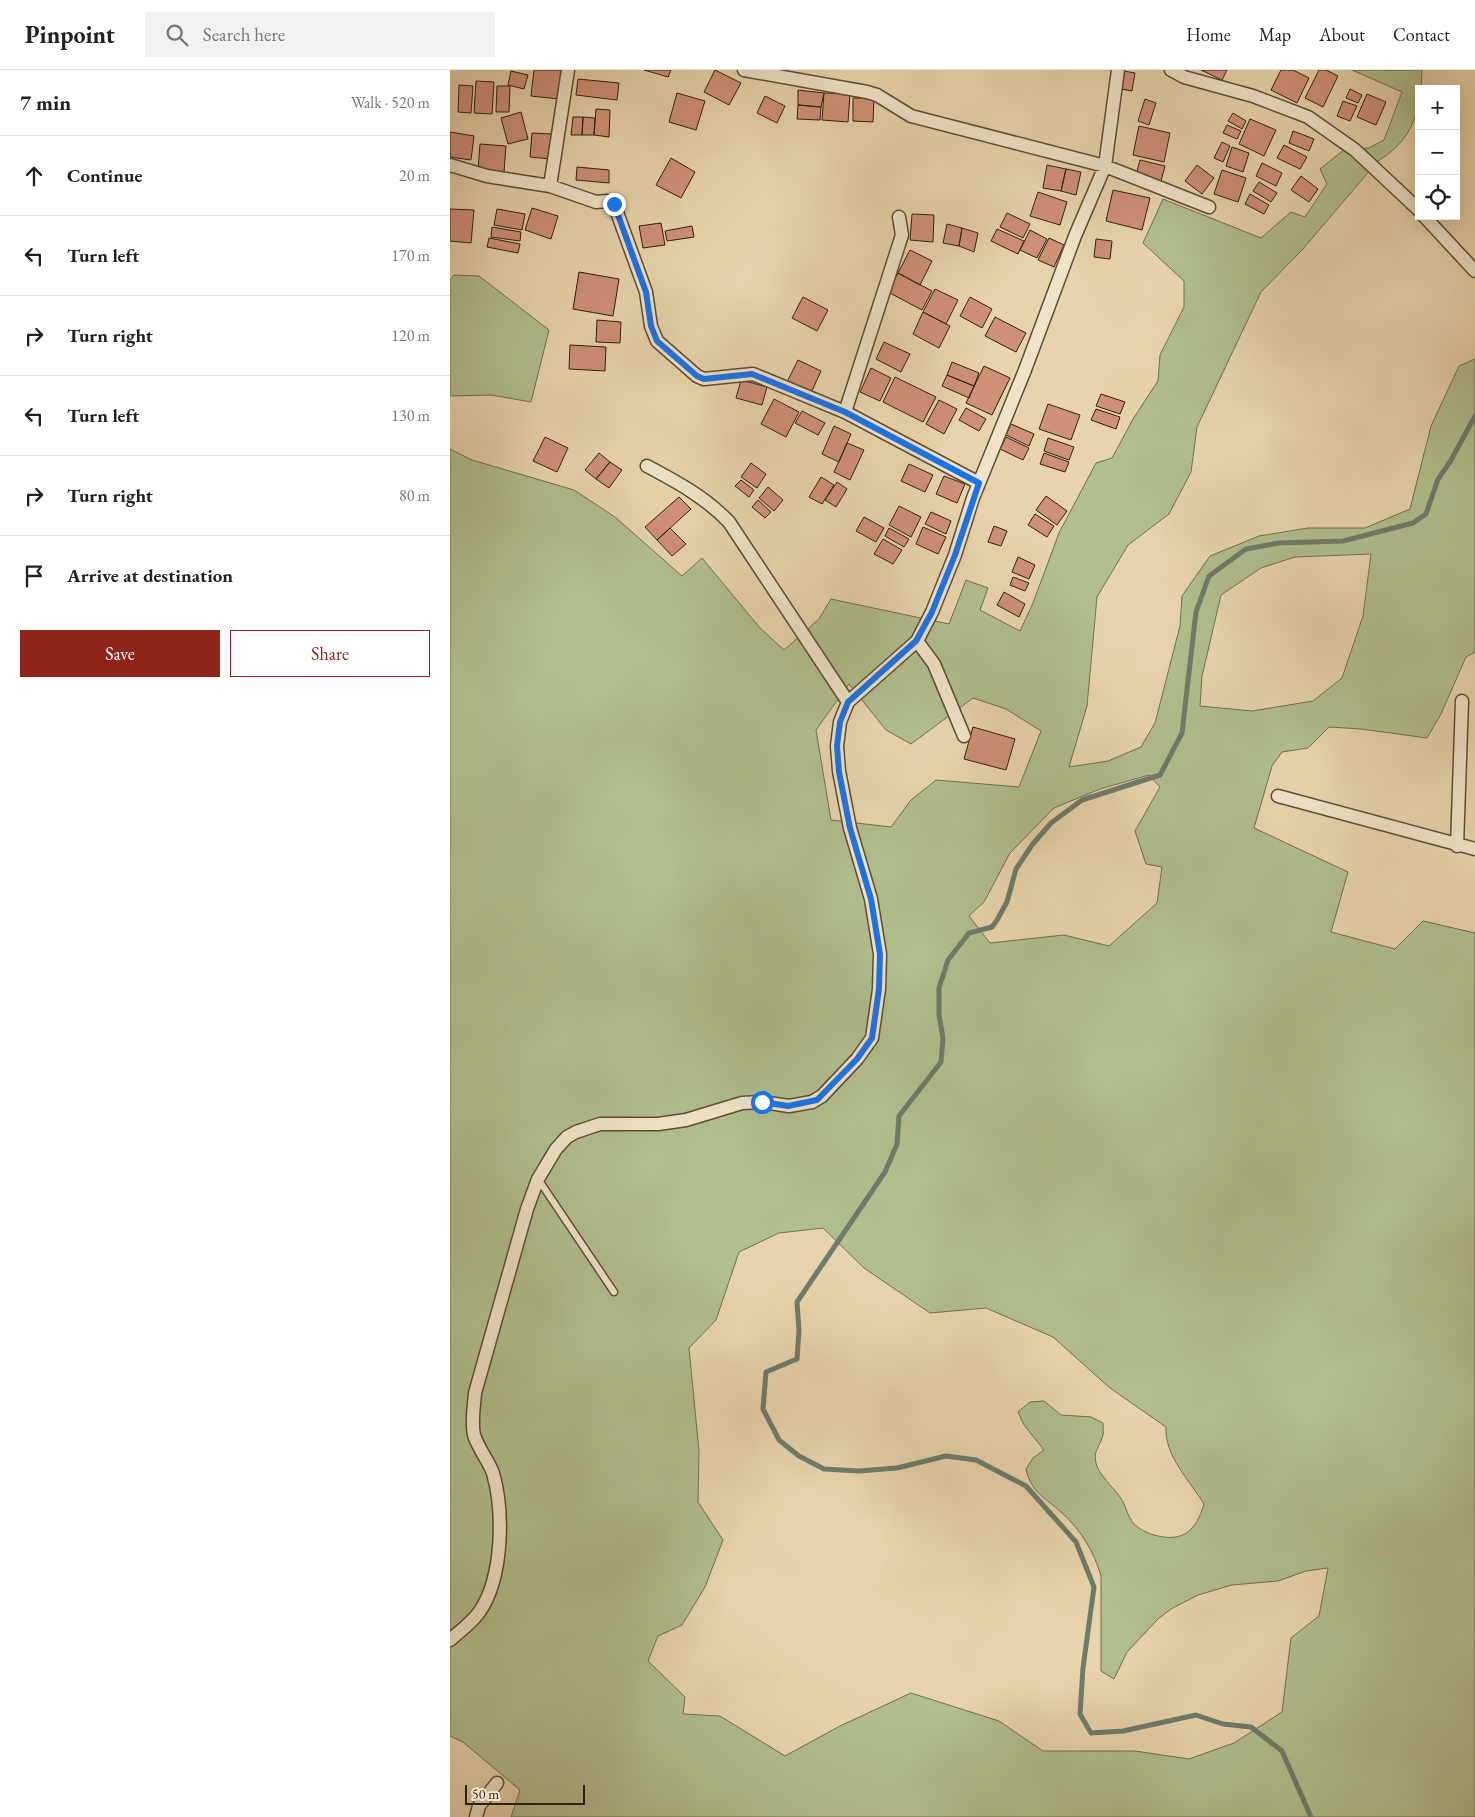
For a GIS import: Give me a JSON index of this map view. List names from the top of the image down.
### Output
{
  "scale_bar": "50 m",
  "page": {
    "header": "Pinpoint",
    "search": "Search here",
    "nav": [
      "Home",
      "Map",
      "About",
      "Contact"
    ],
    "heading": ["7 min", "Walk · 520 m"],
    "map_buttons": ["+", "−"],
    "list": [
      ["Continue", "20 m"],
      ["Turn left", "170 m"],
      ["Turn right", "120 m"],
      ["Turn left", "130 m"],
      ["Turn right", "80 m"],
      "Arrive at destination"
    ],
    "buttons": ["Save", "Share"],
    "scale": "50 m"
  }
}
